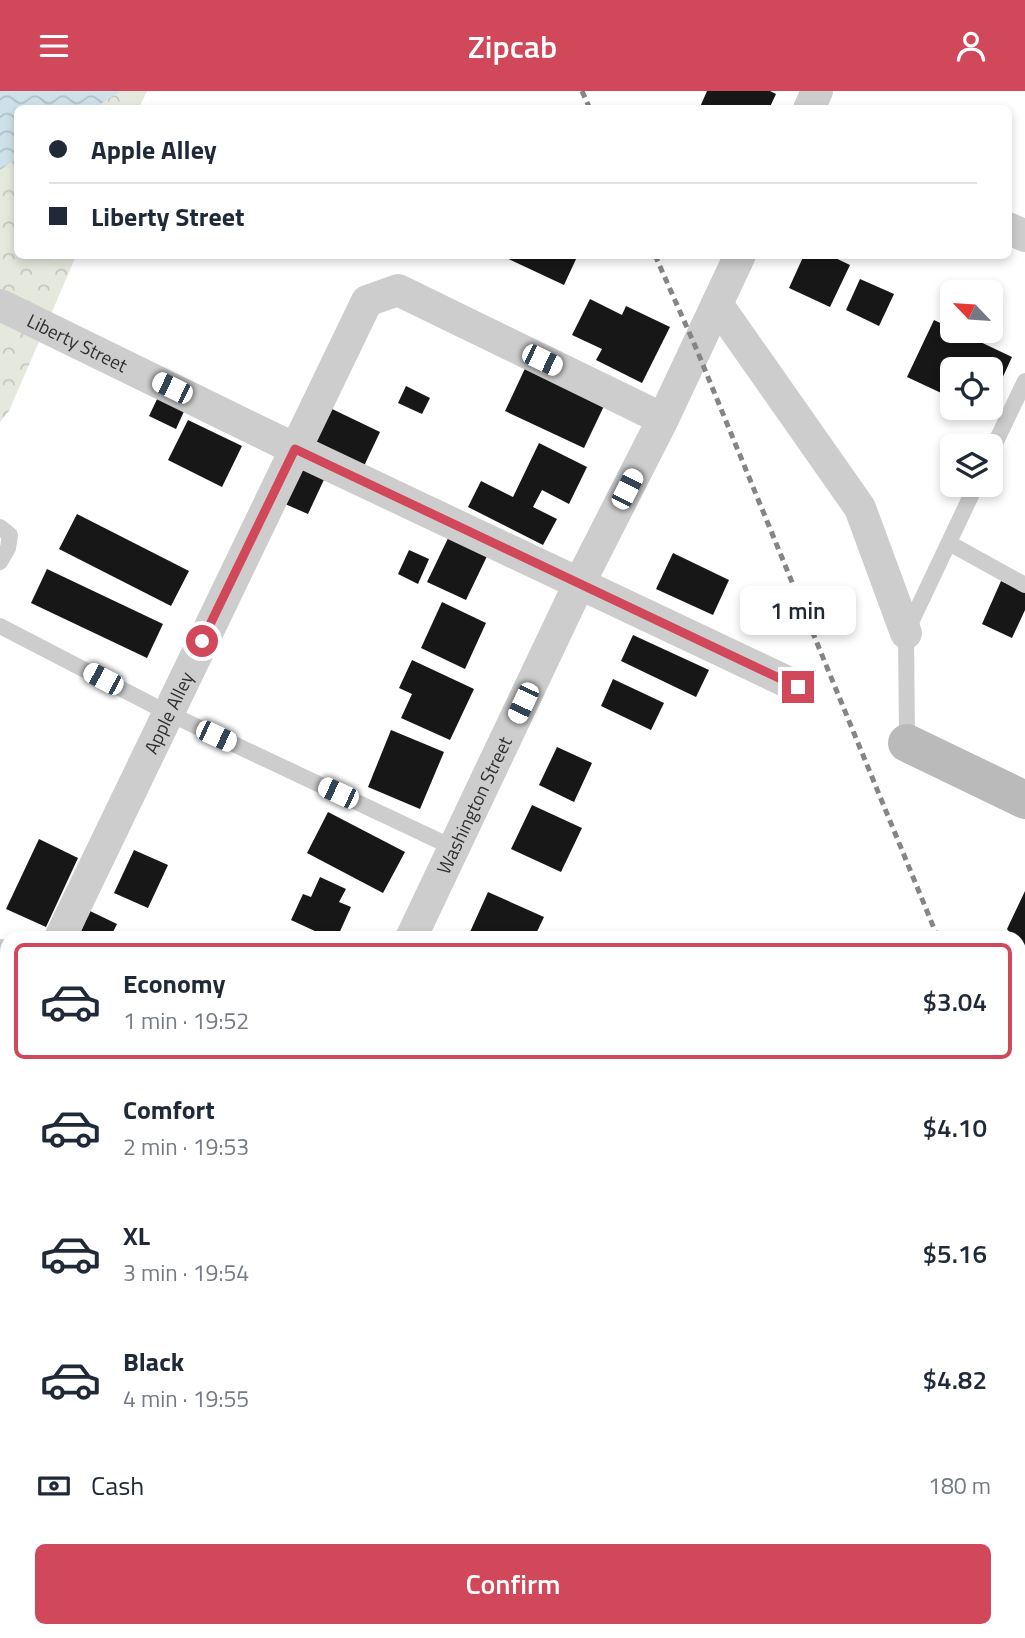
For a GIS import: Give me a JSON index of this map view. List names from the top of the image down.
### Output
{
  "streets": {
    "street": ["Liberty Street", "Apple Alley", "Washington Street"]
  },
  "crossings": [
    ["Liberty Street", "Apple Alley"],
    ["Liberty Street", "Washington Street"],
    ["Apple Alley", "Washington Street"]
  ],
  "north": "top left",
  "page": {
    "header": "Zipcab",
    "banner": ["Apple Alley", "Liberty Street"],
    "bubble": "1 min",
    "list": [
      {
        "name": "Economy",
        "note": "1 min · 19:52",
        "value": "$3.04"
      },
      {
        "name": "Comfort",
        "note": "2 min · 19:53",
        "value": "$4.10"
      },
      {
        "name": "XL",
        "note": "3 min · 19:54",
        "value": "$5.16"
      },
      {
        "name": "Black",
        "note": "4 min · 19:55",
        "value": "$4.82"
      }
    ],
    "pay": ["Cash", "180 m"],
    "buttons": "Confirm"
  }
}
